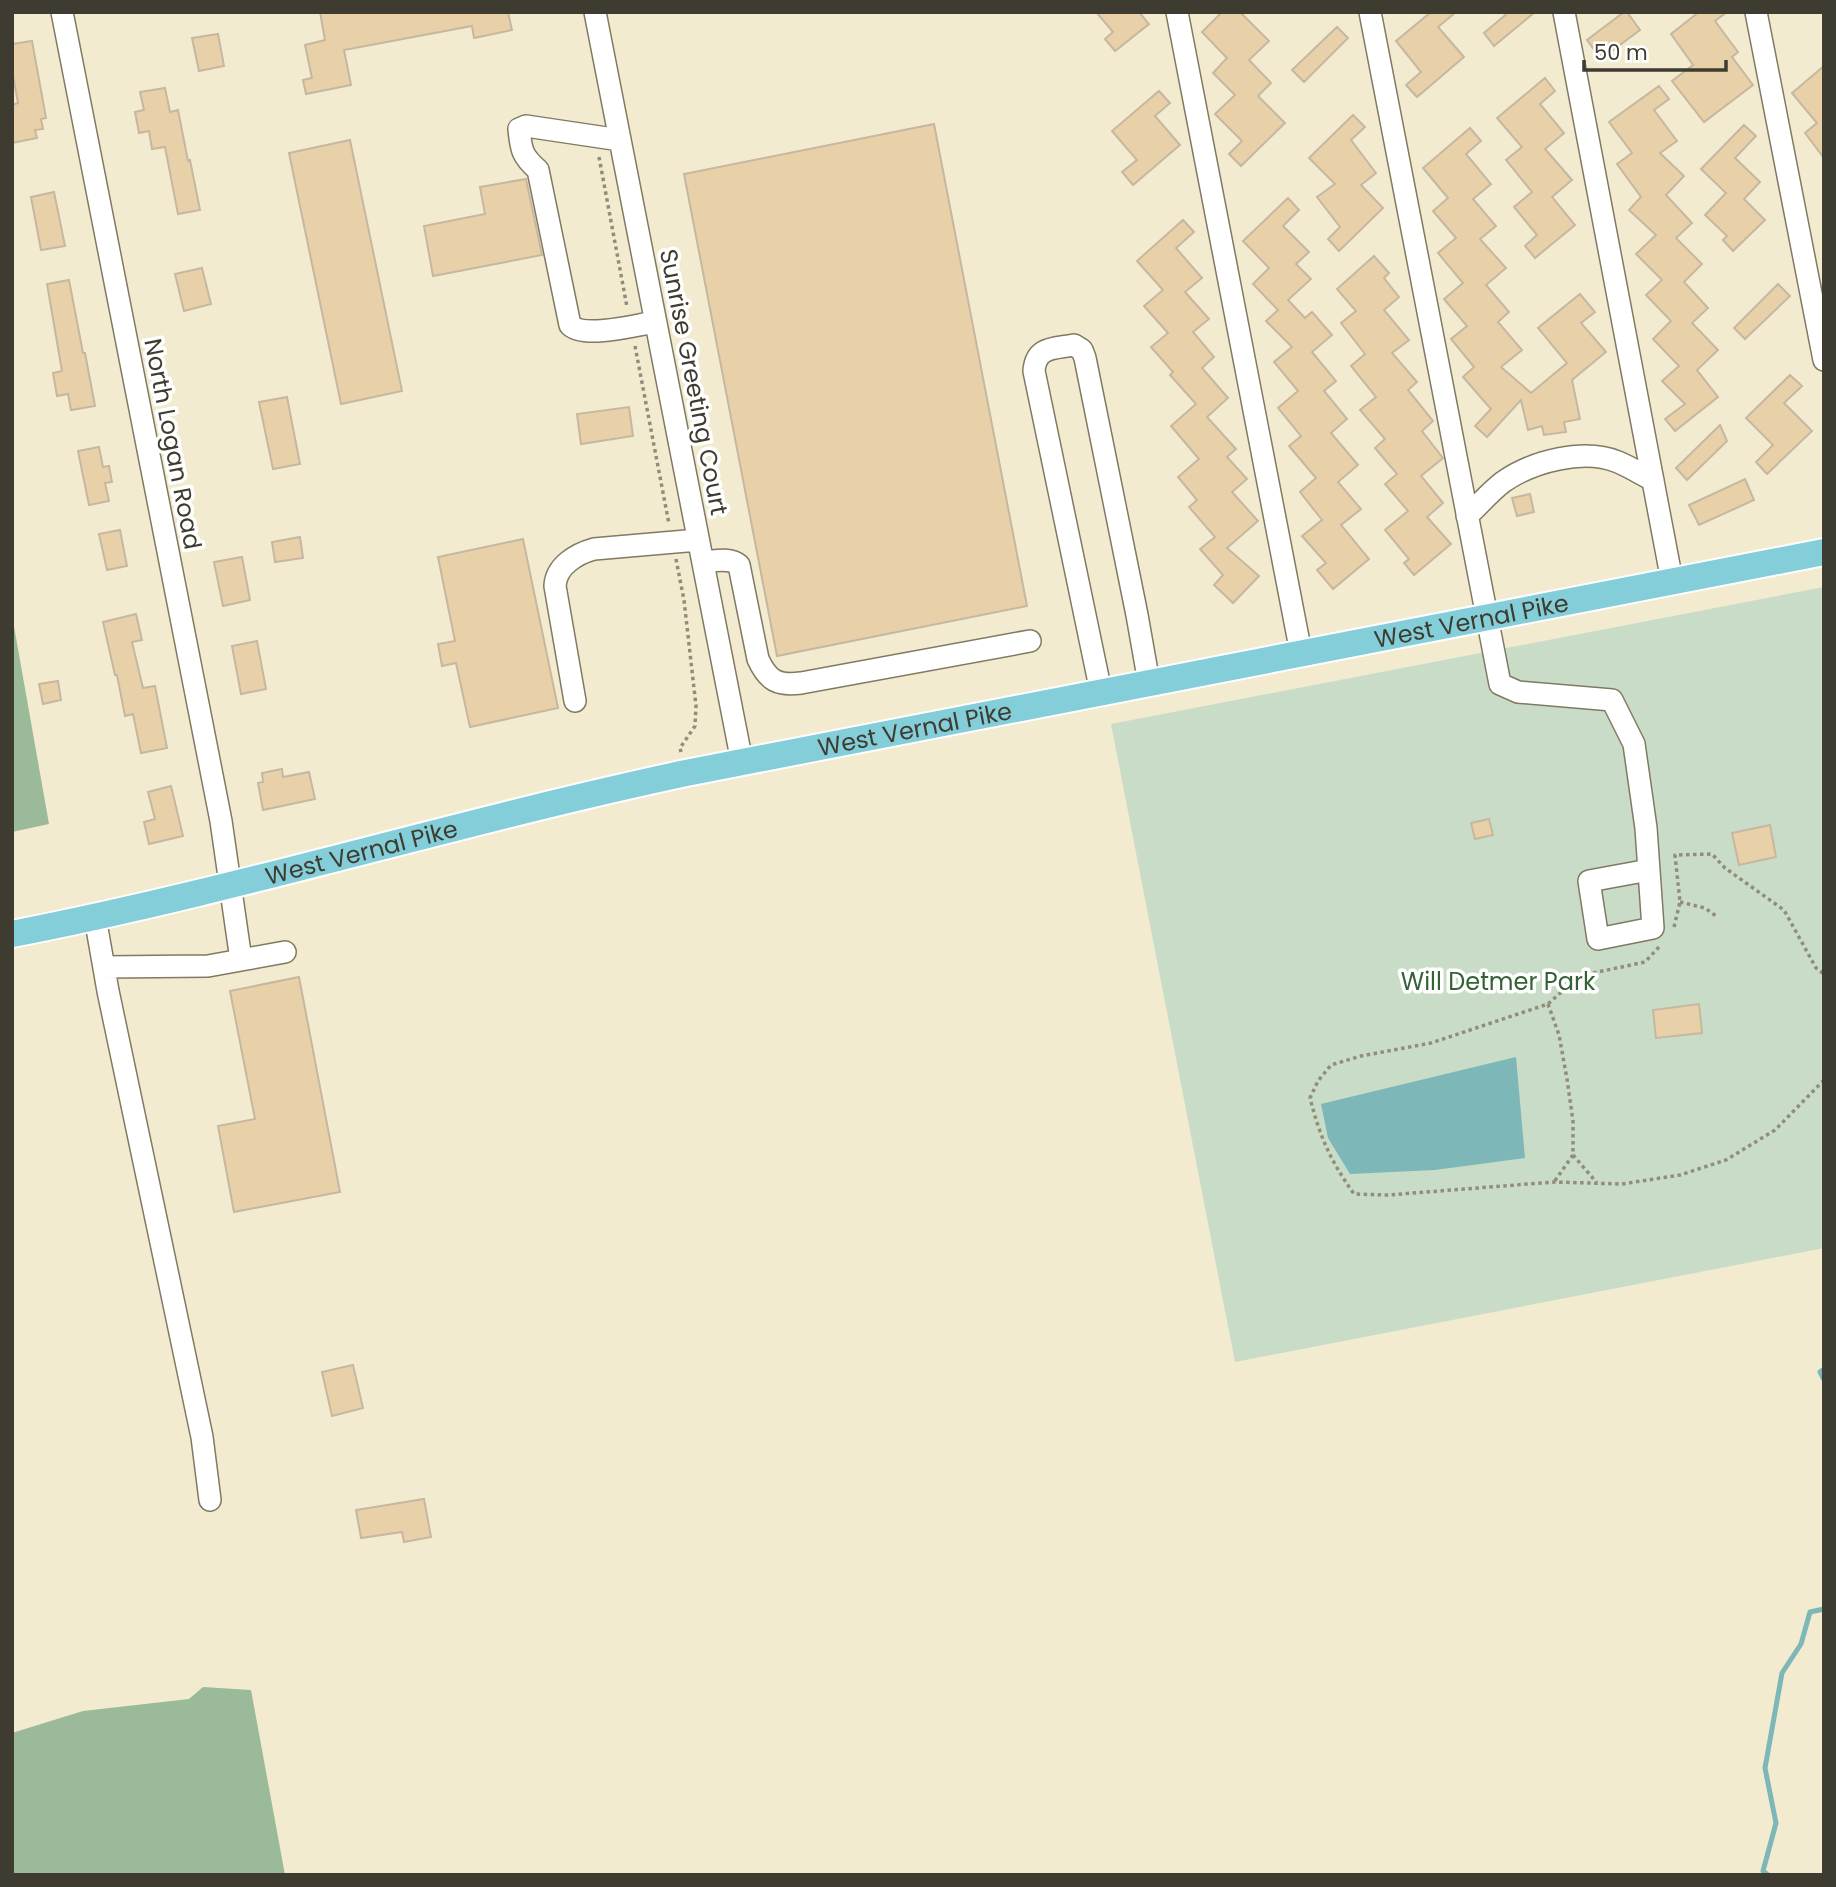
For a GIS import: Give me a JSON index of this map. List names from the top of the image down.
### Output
{
  "streets": {
    "main road": ["West Vernal Pike"],
    "street": ["Sunrise Greeting Court", "North Logan Road"]
  },
  "crossings": [
    ["Sunrise Greeting Court", "West Vernal Pike"],
    ["North Logan Road", "West Vernal Pike"]
  ],
  "parks": ["Will Detmer Park"],
  "scale_bar": "50 m"
}
